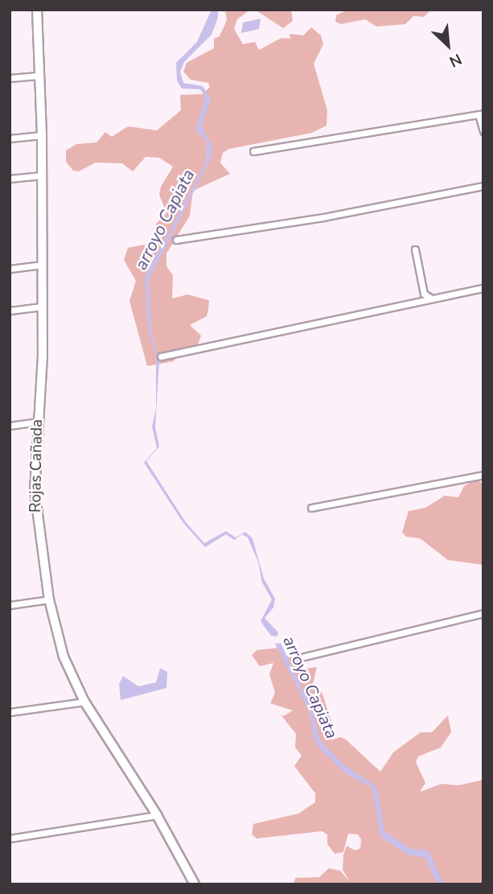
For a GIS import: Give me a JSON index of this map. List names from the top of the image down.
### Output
{
  "streets": {
    "main road": ["Rojas Cañada"]
  },
  "water": ["arroyo Capiata"],
  "north": "bottom right"
}
